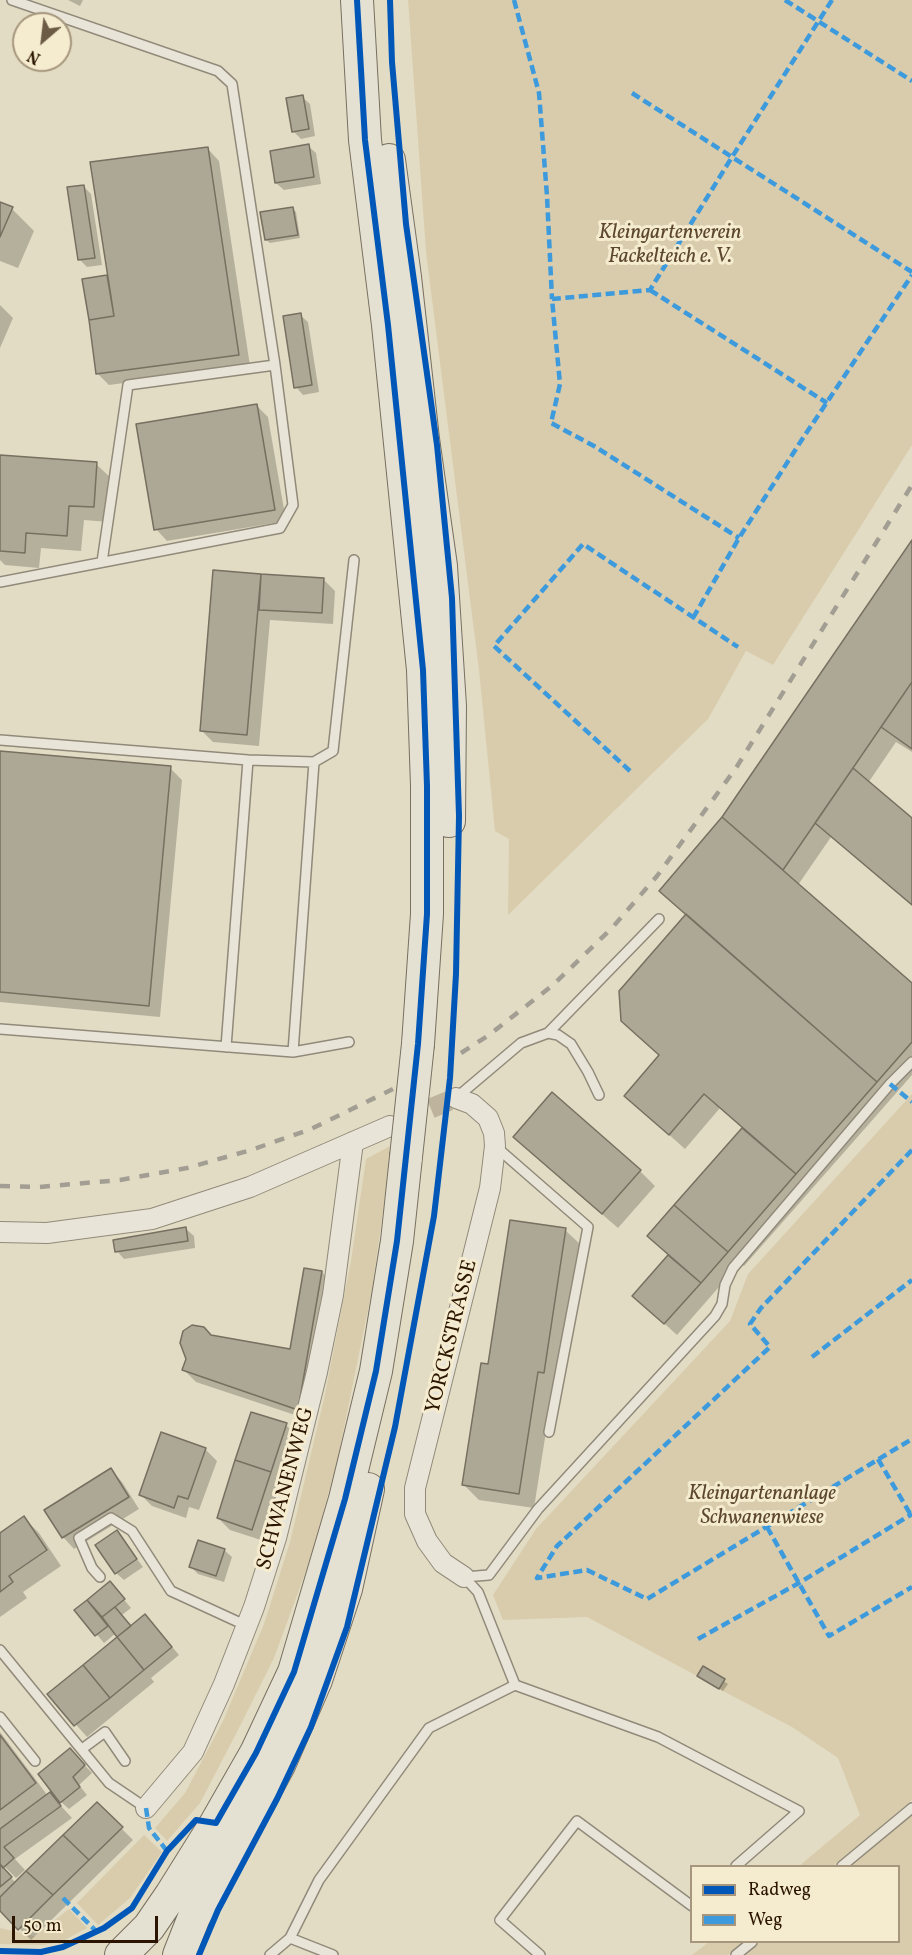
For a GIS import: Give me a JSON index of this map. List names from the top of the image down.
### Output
{
  "streets": {
    "street": ["YORCKSTRASSE", "SCHWANENWEG"]
  },
  "parks": ["Kleingartenverein Fackelteich e. V.", "Kleingartenanlage Schwanenwiese"],
  "legend": ["Radweg", "Weg"],
  "scale_bar": "50 m",
  "north": "bottom left"
}
